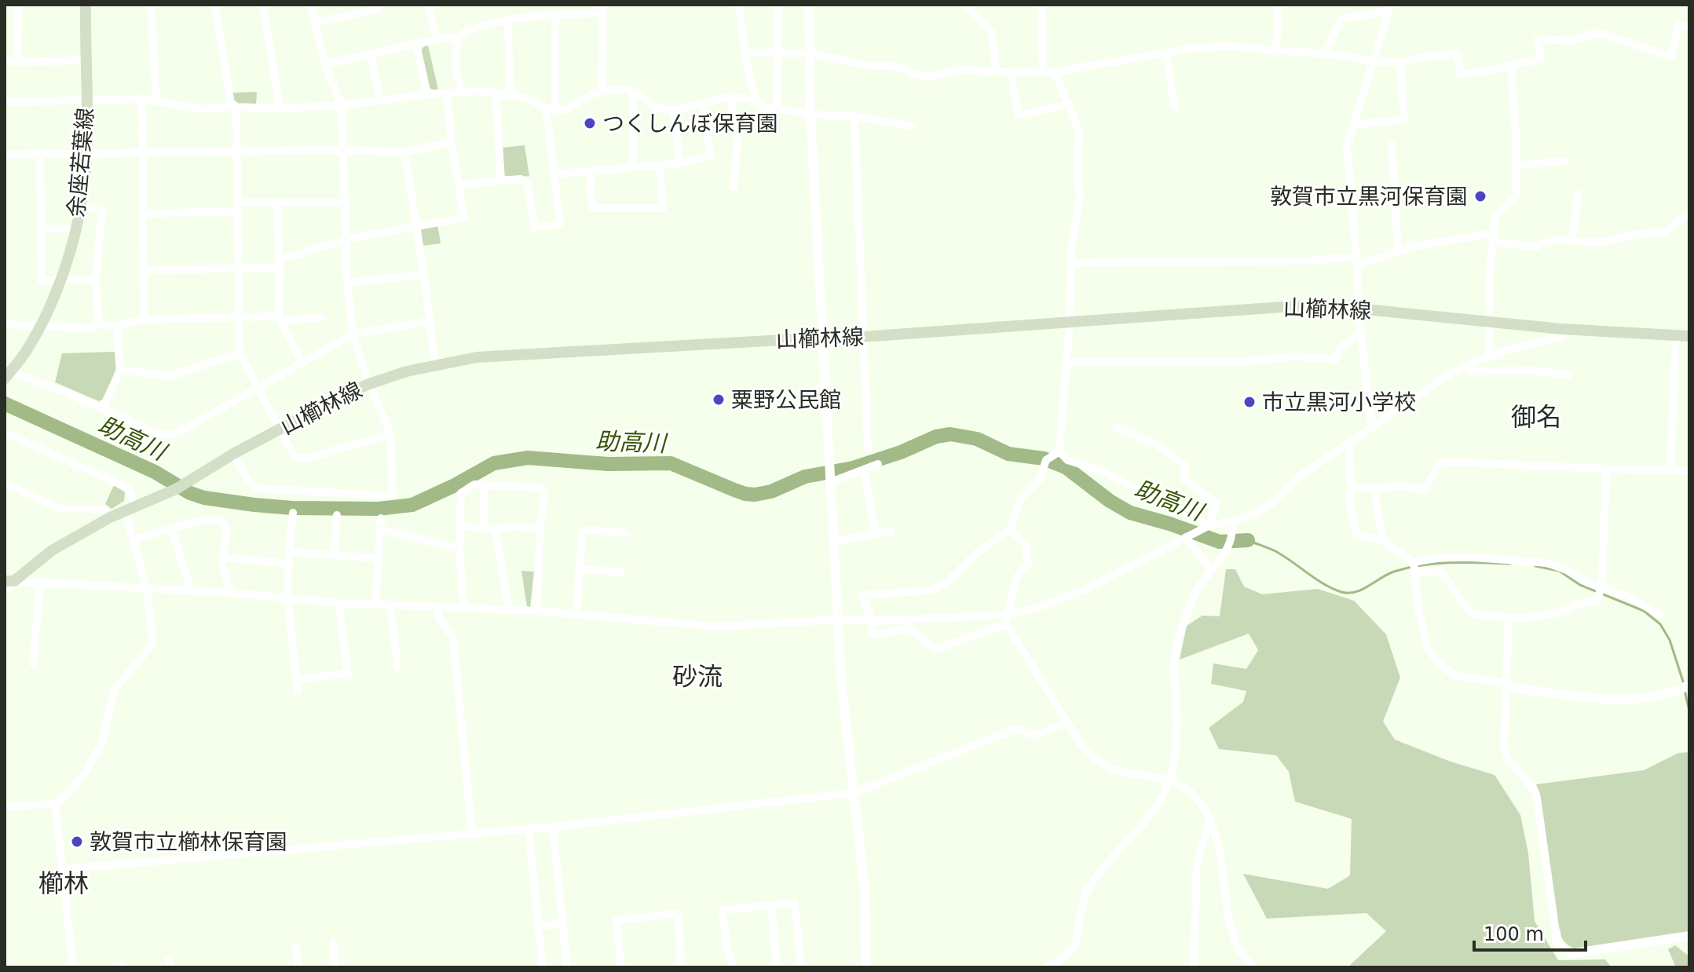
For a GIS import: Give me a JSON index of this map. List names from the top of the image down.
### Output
{
  "streets": {
    "main road": ["余座若葉線", "山櫛林線"]
  },
  "districts": ["御名", "砂流", "櫛林"],
  "water": ["助高川"],
  "places": [
    "つくしんぼ保育園",
    "敦賀市立黒河保育園",
    "粟野公民館",
    "市立黒河小学校",
    "敦賀市立櫛林保育園"
  ],
  "scale_bar": "100 m"
}
